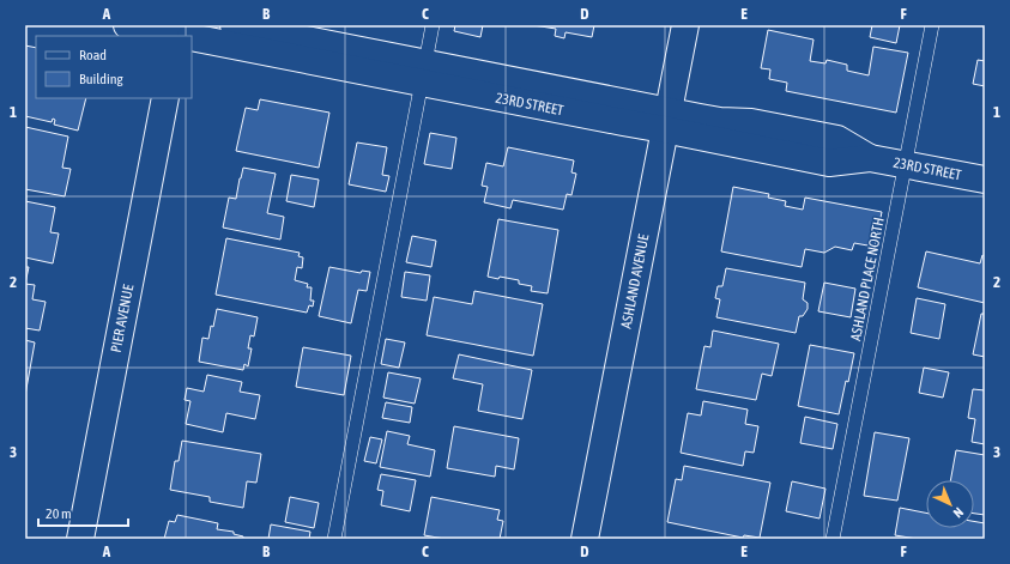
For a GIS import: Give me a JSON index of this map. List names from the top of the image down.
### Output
{
  "streets": {
    "street": ["23RD STREET", "ASHLAND AVENUE", "PIER AVENUE"],
    "lane": ["ASHLAND PLACE NORTH"]
  },
  "crossings": [
    ["23RD STREET", "ASHLAND PLACE NORTH"],
    ["23RD STREET", "ASHLAND AVENUE"]
  ],
  "legend": ["Road", "Building"],
  "scale_bar": "20 m",
  "north": "bottom right",
  "grid": {
    "columns": [
      "A",
      "B",
      "C",
      "D",
      "E",
      "F"
    ],
    "rows": ["1", "2", "3"]
  }
}
